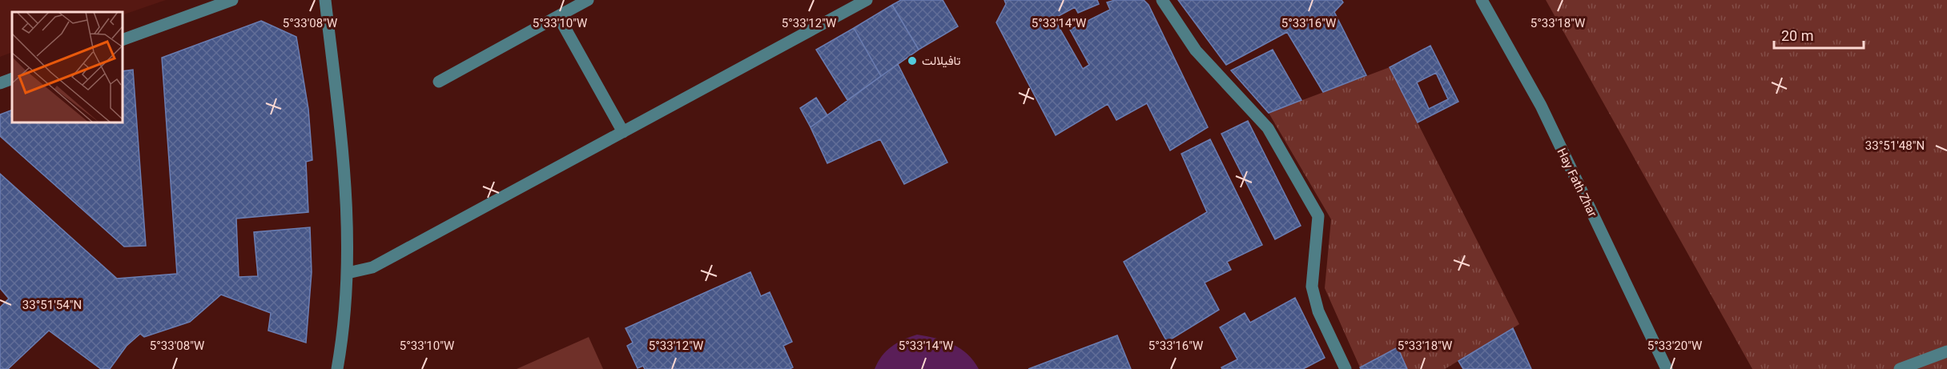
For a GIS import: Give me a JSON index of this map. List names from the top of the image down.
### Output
{
  "streets": {
    "street": ["Hay Fath Zhar"]
  },
  "places": ["تافيلالت"],
  "scale_bar": "20 m",
  "coordinates": [
    "5°33'08\"W",
    "5°33'10\"W",
    "5°33'12\"W",
    "5°33'16\"W",
    "5°33'14\"W",
    "5°33'18\"W",
    "33°51'48\"N",
    "33°51'54\"N",
    "5°33'20\"W"
  ]
}
